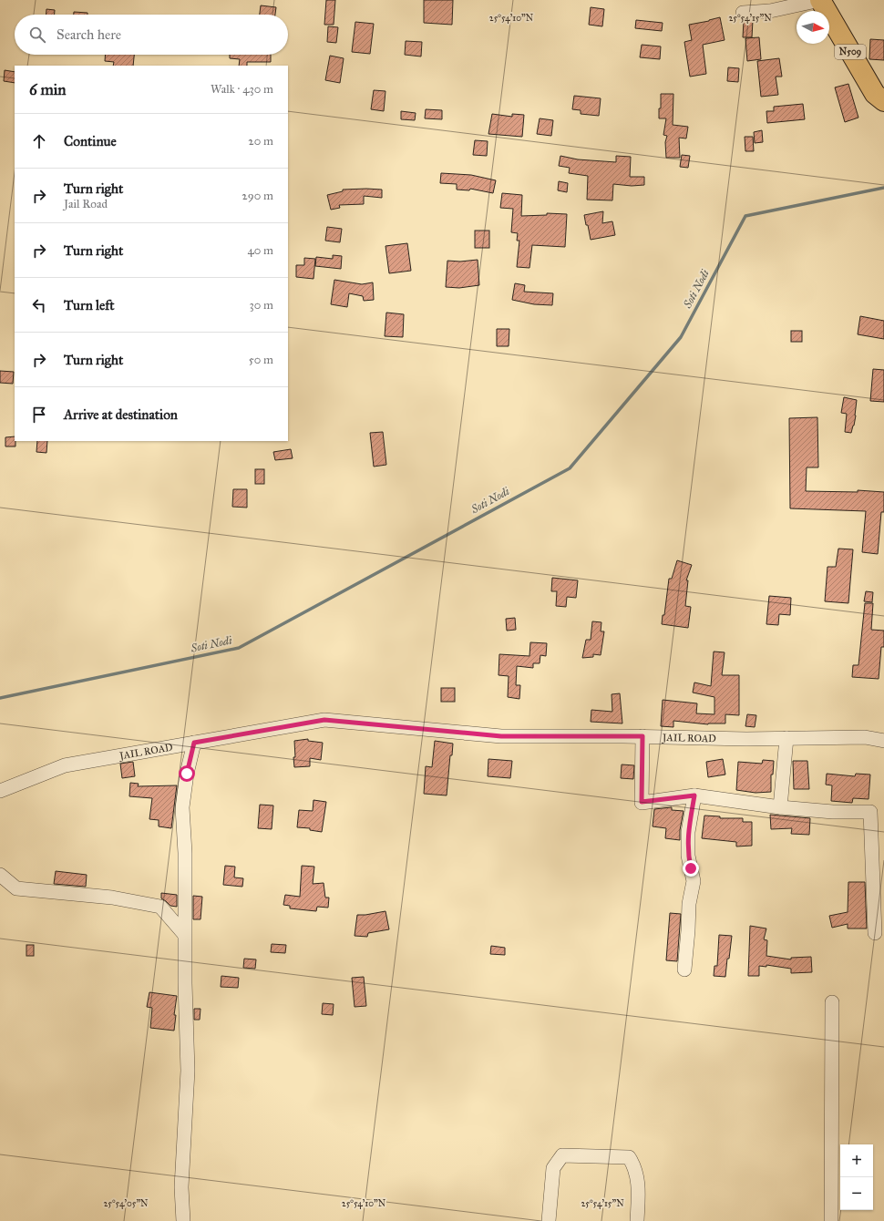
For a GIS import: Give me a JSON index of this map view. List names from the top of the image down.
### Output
{
  "streets": {
    "highway": ["N509"],
    "street": ["JAIL ROAD"]
  },
  "water": ["Soti Nodi"],
  "north": "right",
  "page": {
    "search": "Search here",
    "heading": ["6 min", "Walk · 430 m"],
    "list": [
      ["Continue", "20 m"],
      ["Turn right", "Jail Road", "290 m"],
      ["Turn right", "40 m"],
      ["Turn left", "30 m"],
      ["Turn right", "50 m"],
      "Arrive at destination"
    ],
    "map_buttons": ["+", "−"]
  },
  "coordinates": ["25°54'10\"N", "25°54'15\"N", "25°54'05\"N"]
}
